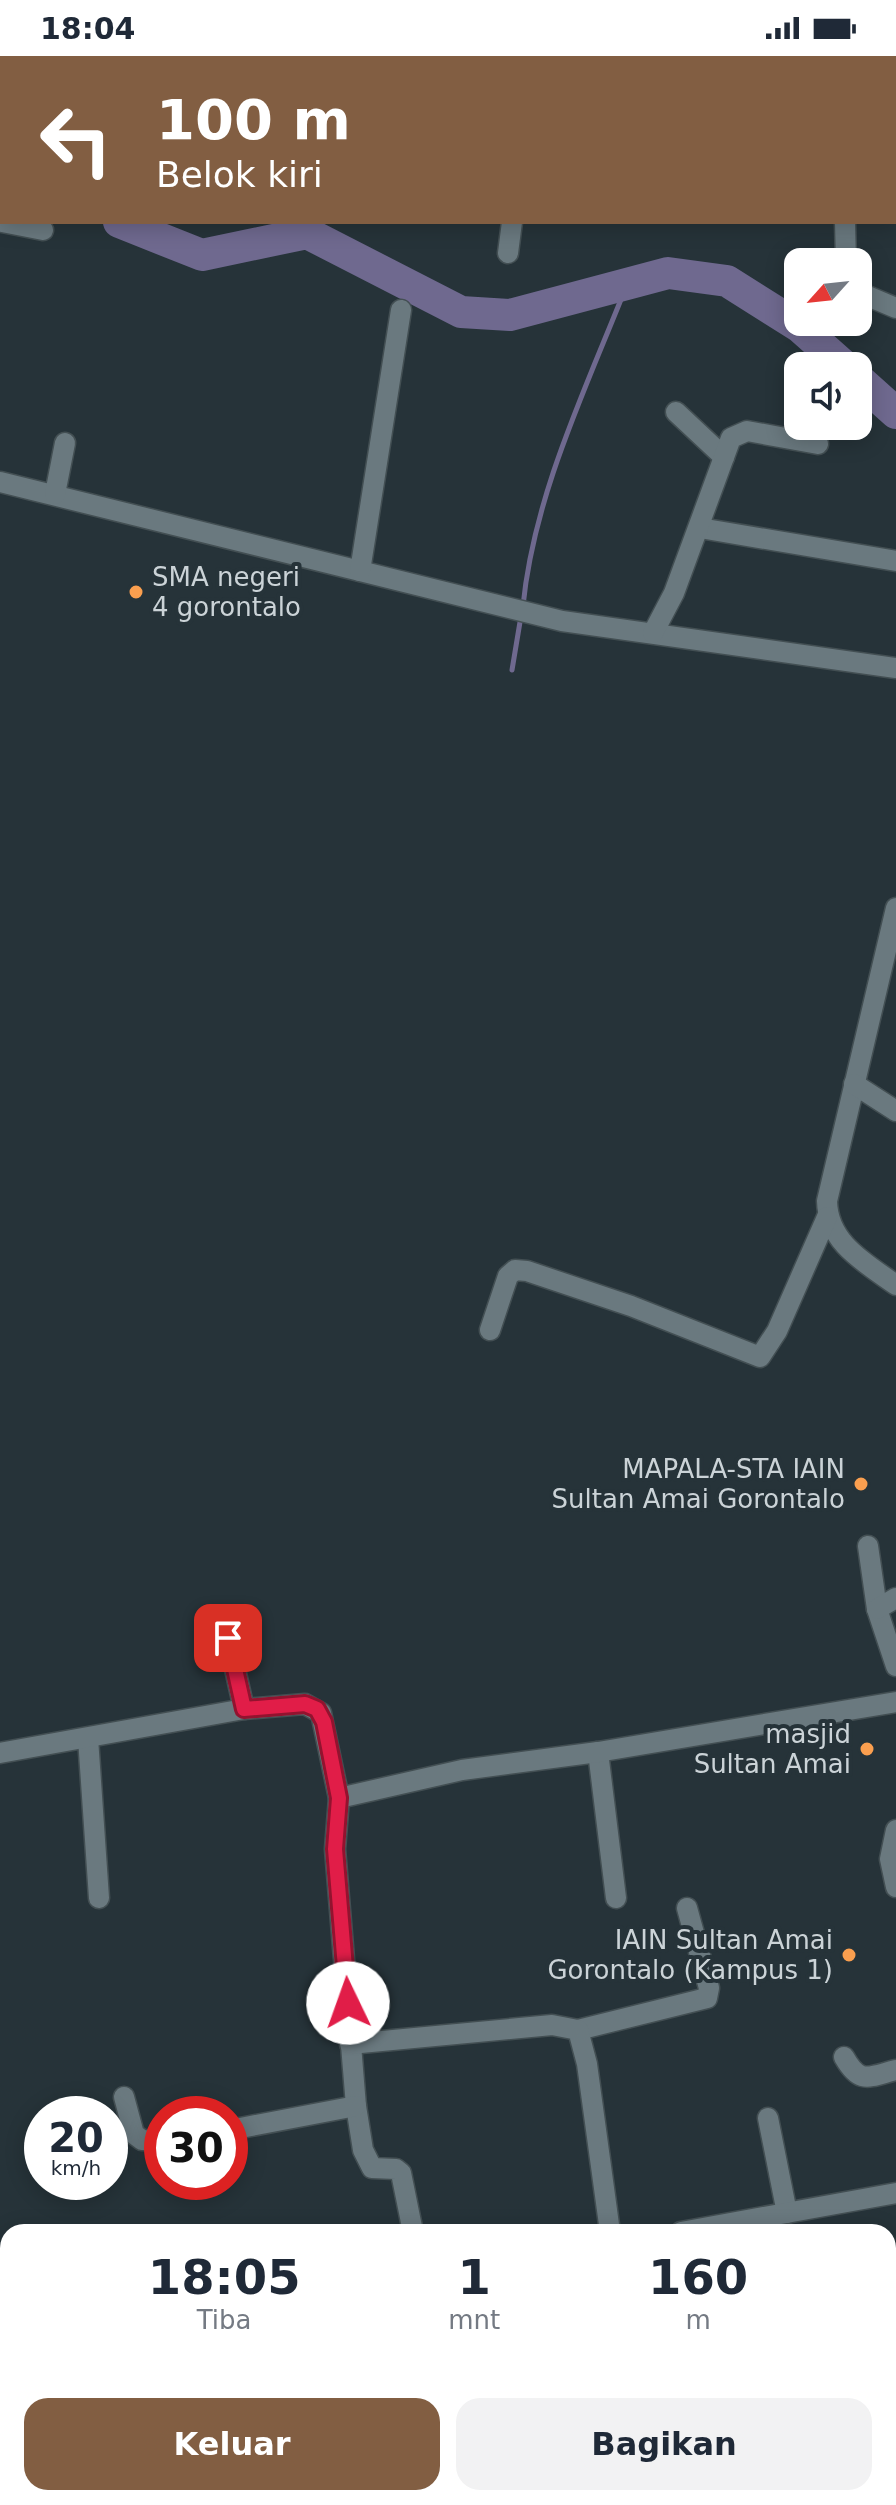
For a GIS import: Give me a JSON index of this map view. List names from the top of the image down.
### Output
{
  "places": [
    "SMA negeri 4 gorontalo",
    "MAPALA-STA IAIN Sultan Amai Gorontalo",
    "masjid Sultan Amai",
    "IAIN Sultan Amai Gorontalo (Kampus 1)"
  ],
  "north": "bottom left",
  "page": {
    "status": "18:04",
    "turn": ["100 m", "Belok kiri"],
    "speed": "20 km/h",
    "limit": "30",
    "eta": [
      "18:05",
      "Tiba",
      "1",
      "mnt",
      "160",
      "m"
    ],
    "buttons": ["Keluar", "Bagikan"]
  }
}
